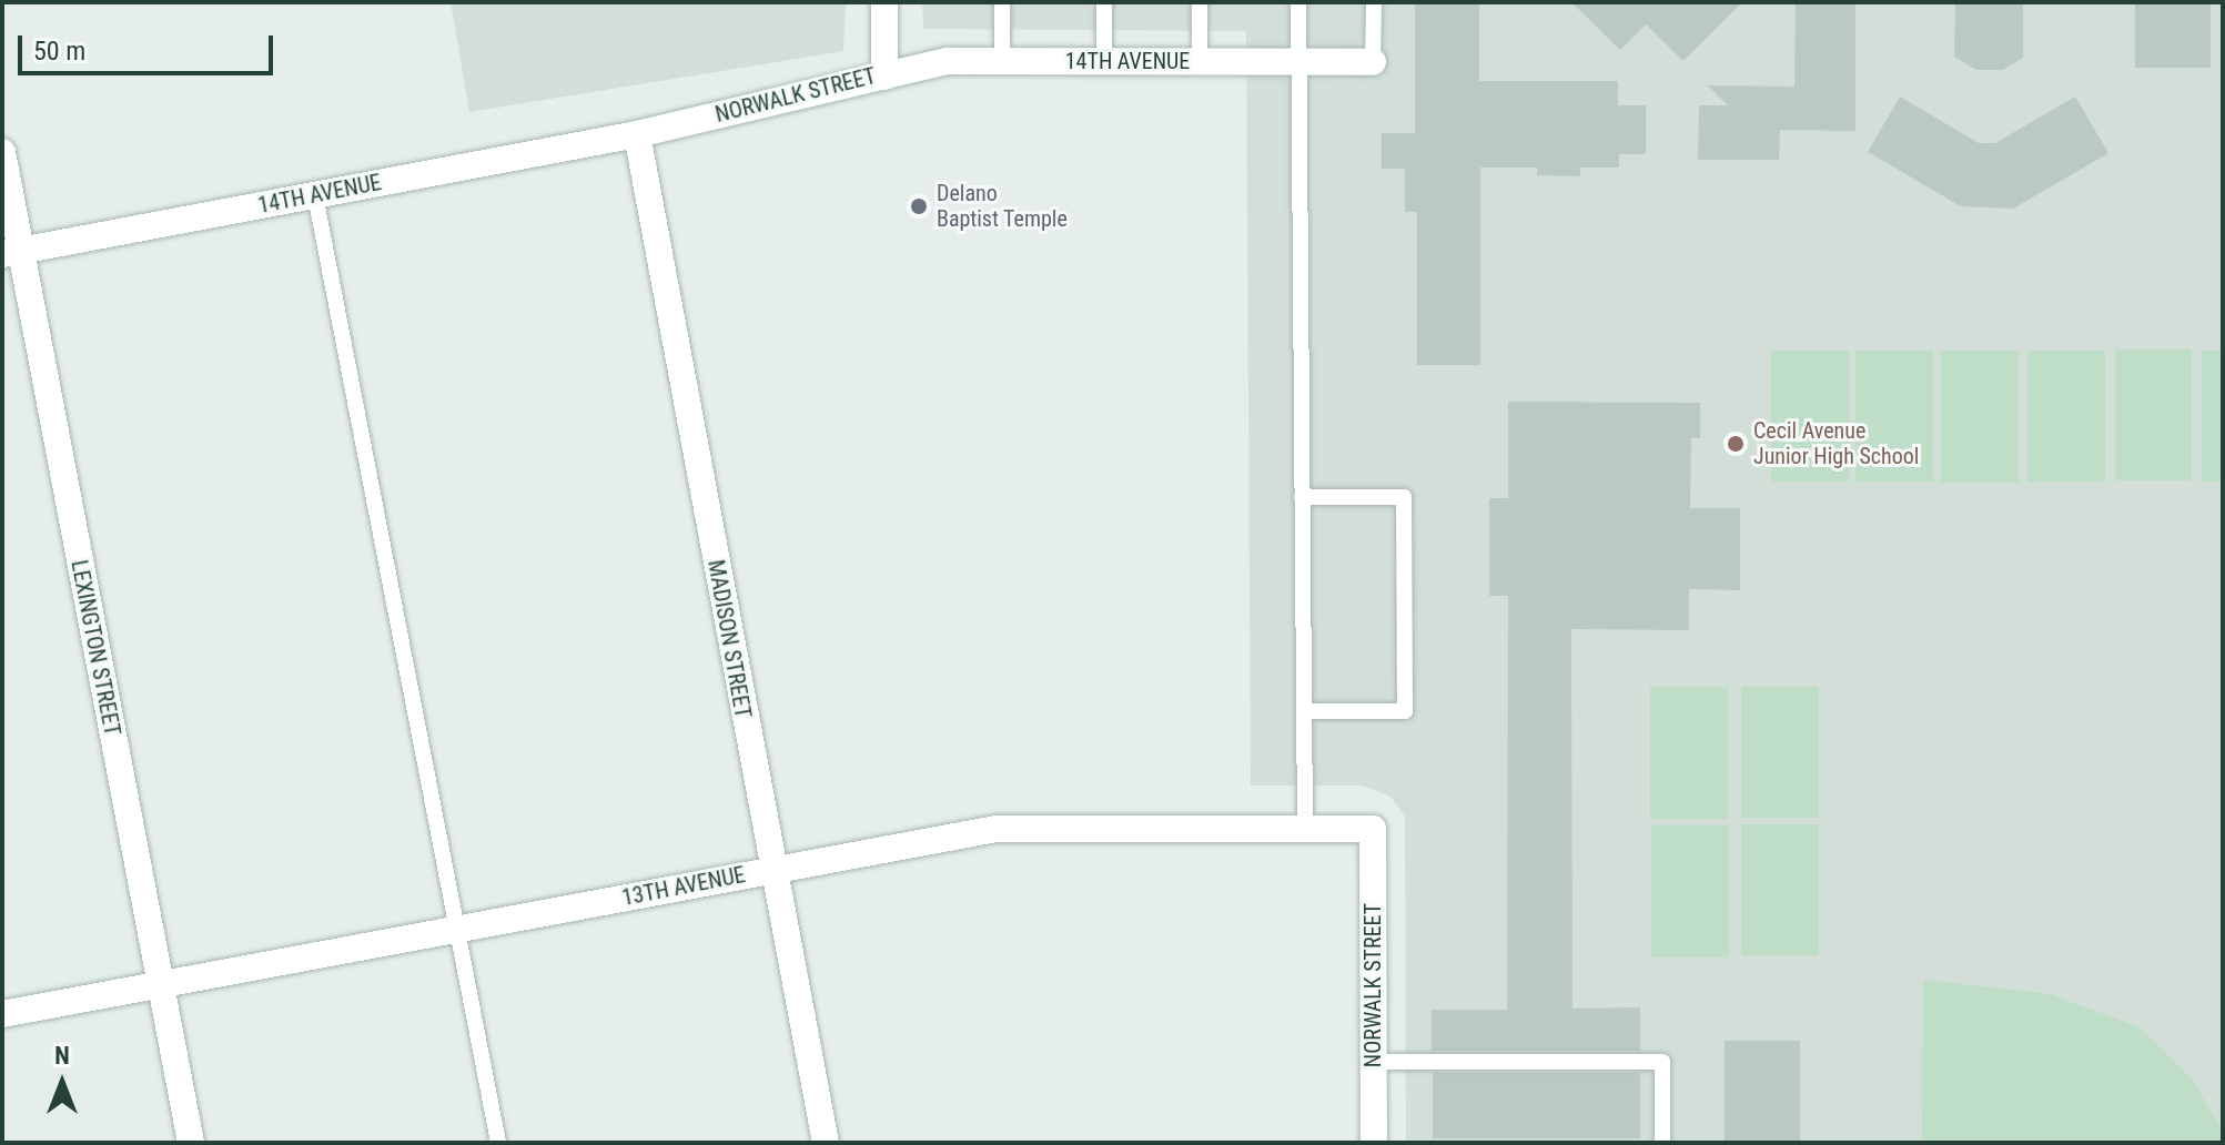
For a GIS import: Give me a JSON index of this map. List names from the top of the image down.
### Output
{
  "streets": {
    "street": [
      "14TH AVENUE",
      "NORWALK STREET",
      "MADISON STREET",
      "LEXINGTON STREET",
      "13TH AVENUE"
    ]
  },
  "crossings": [
    ["14TH AVENUE", "NORWALK STREET"],
    ["14TH AVENUE", "MADISON STREET"],
    ["14TH AVENUE", "LEXINGTON STREET"],
    ["NORWALK STREET", "MADISON STREET"],
    ["NORWALK STREET", "13TH AVENUE"],
    ["MADISON STREET", "13TH AVENUE"],
    ["LEXINGTON STREET", "13TH AVENUE"]
  ],
  "places": ["Delano Baptist Temple", "Cecil Avenue Junior High School"],
  "scale_bar": "50 m",
  "north": "top"
}
